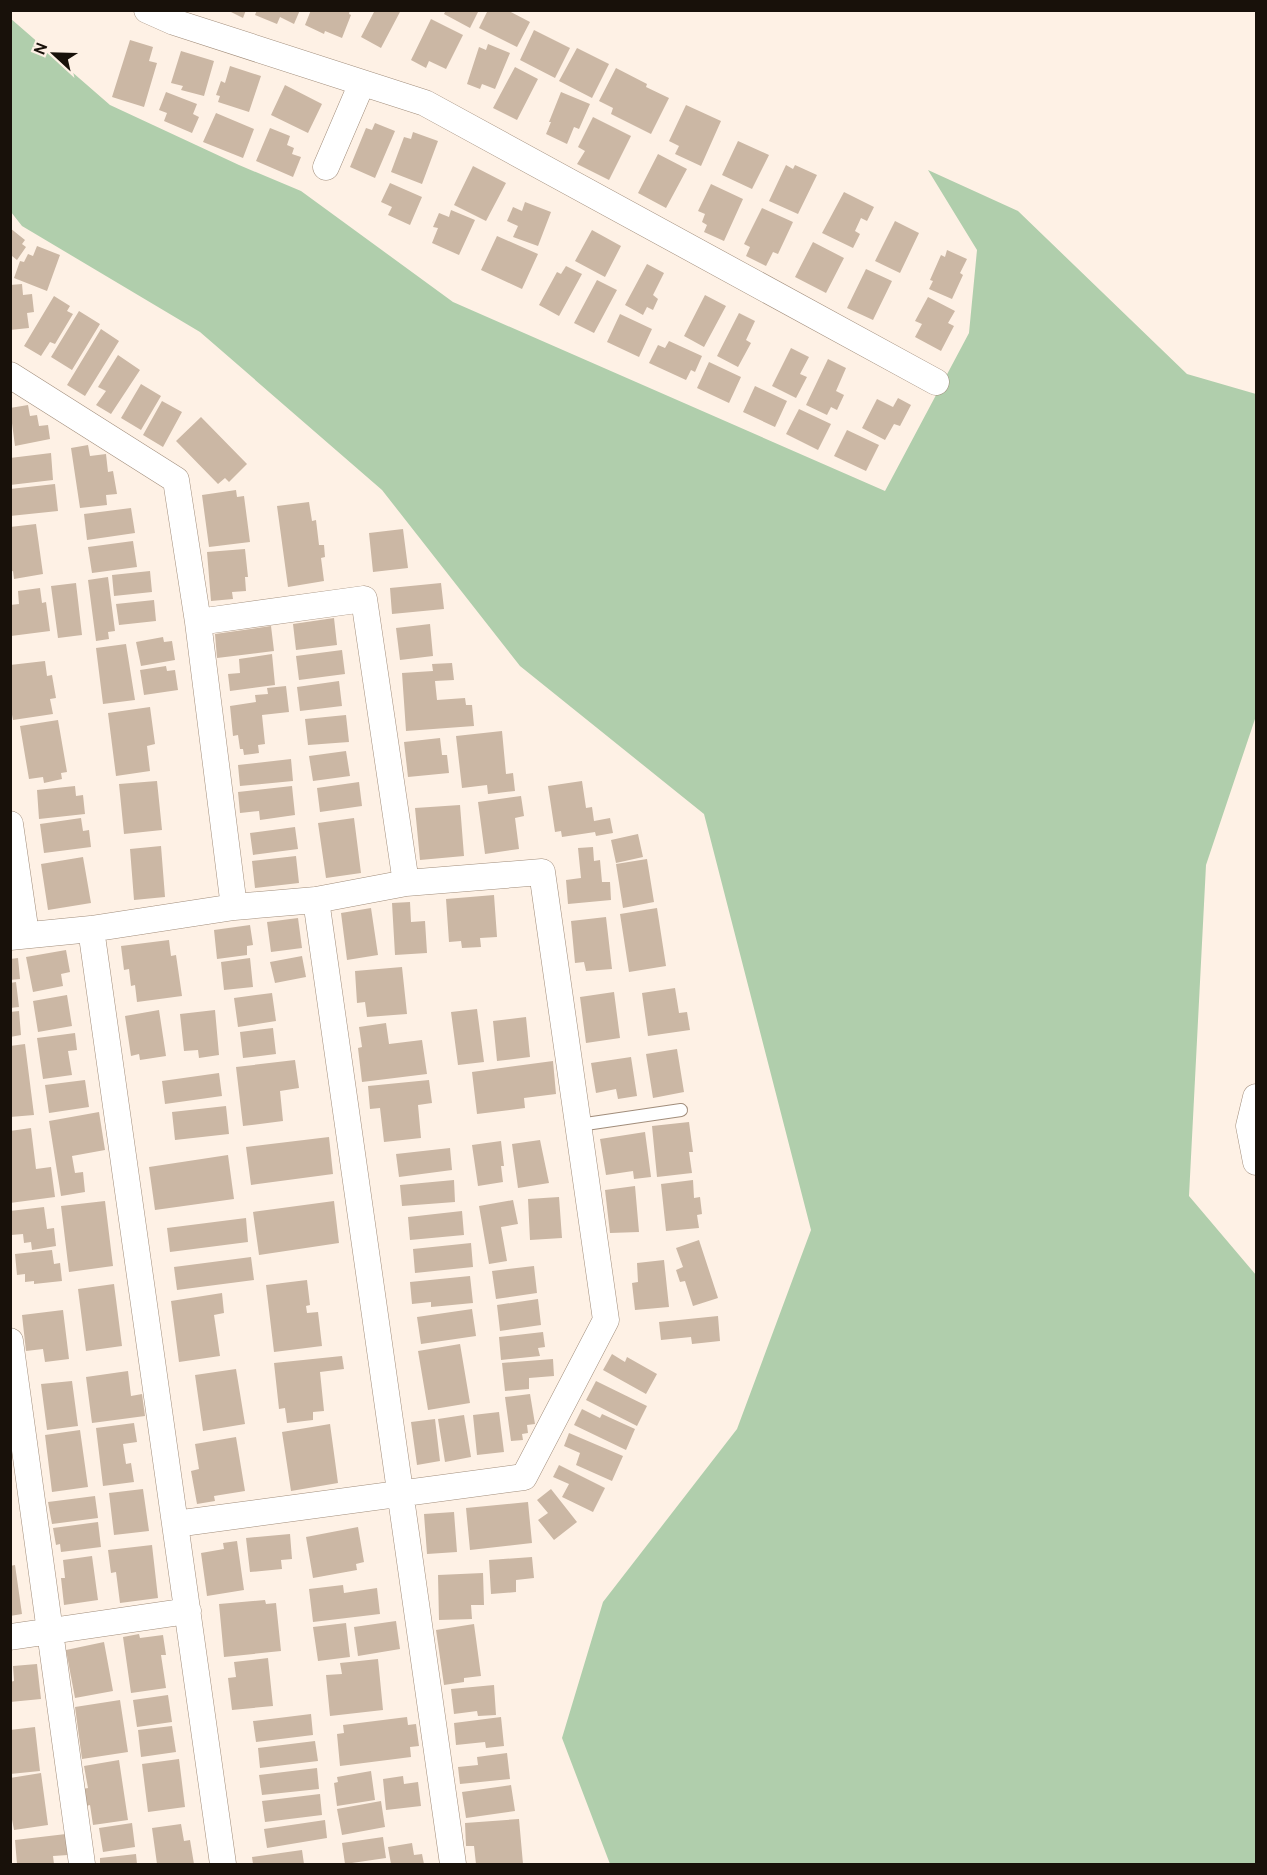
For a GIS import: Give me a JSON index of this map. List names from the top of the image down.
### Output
{
  "north": "left"
}
